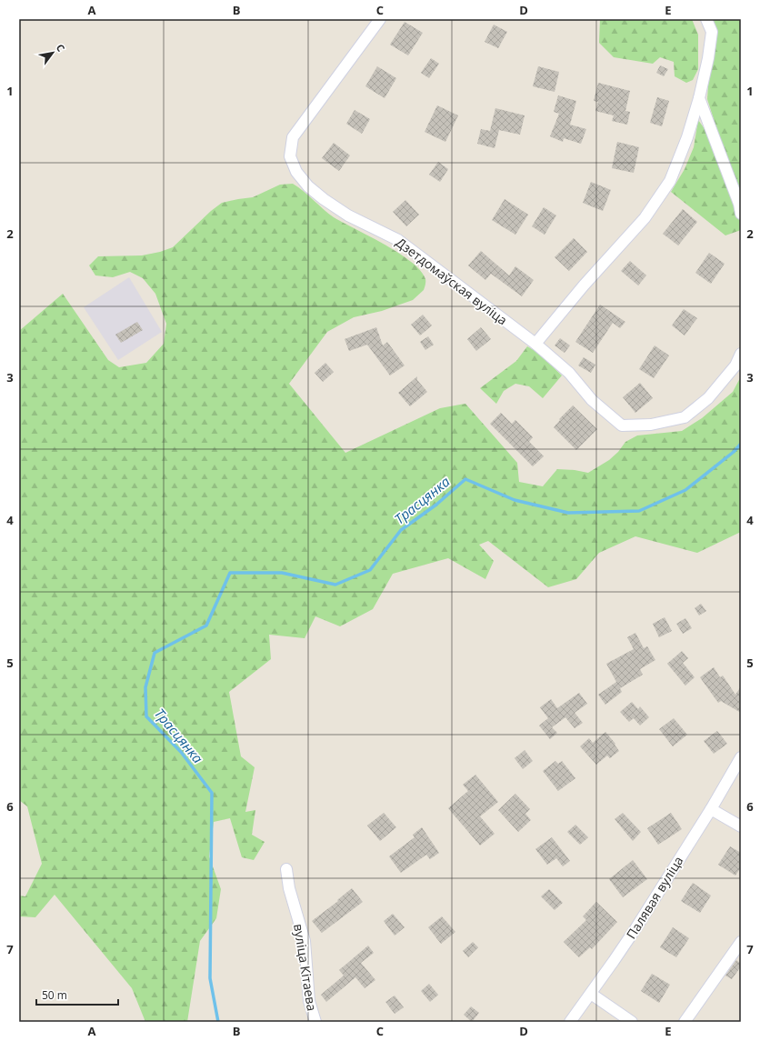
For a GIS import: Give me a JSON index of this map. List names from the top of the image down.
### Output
{
  "streets": {
    "street": ["Дзетдомаўская вуліца", "Палявая вуліца", "вуліца Кітаева"]
  },
  "water": ["Трасцянка"],
  "scale_bar": "50 m",
  "north": "top right",
  "grid": {
    "columns": [
      "A",
      "B",
      "C",
      "D",
      "E"
    ],
    "rows": [
      "1",
      "2",
      "3",
      "4",
      "5",
      "6",
      "7"
    ]
  }
}
